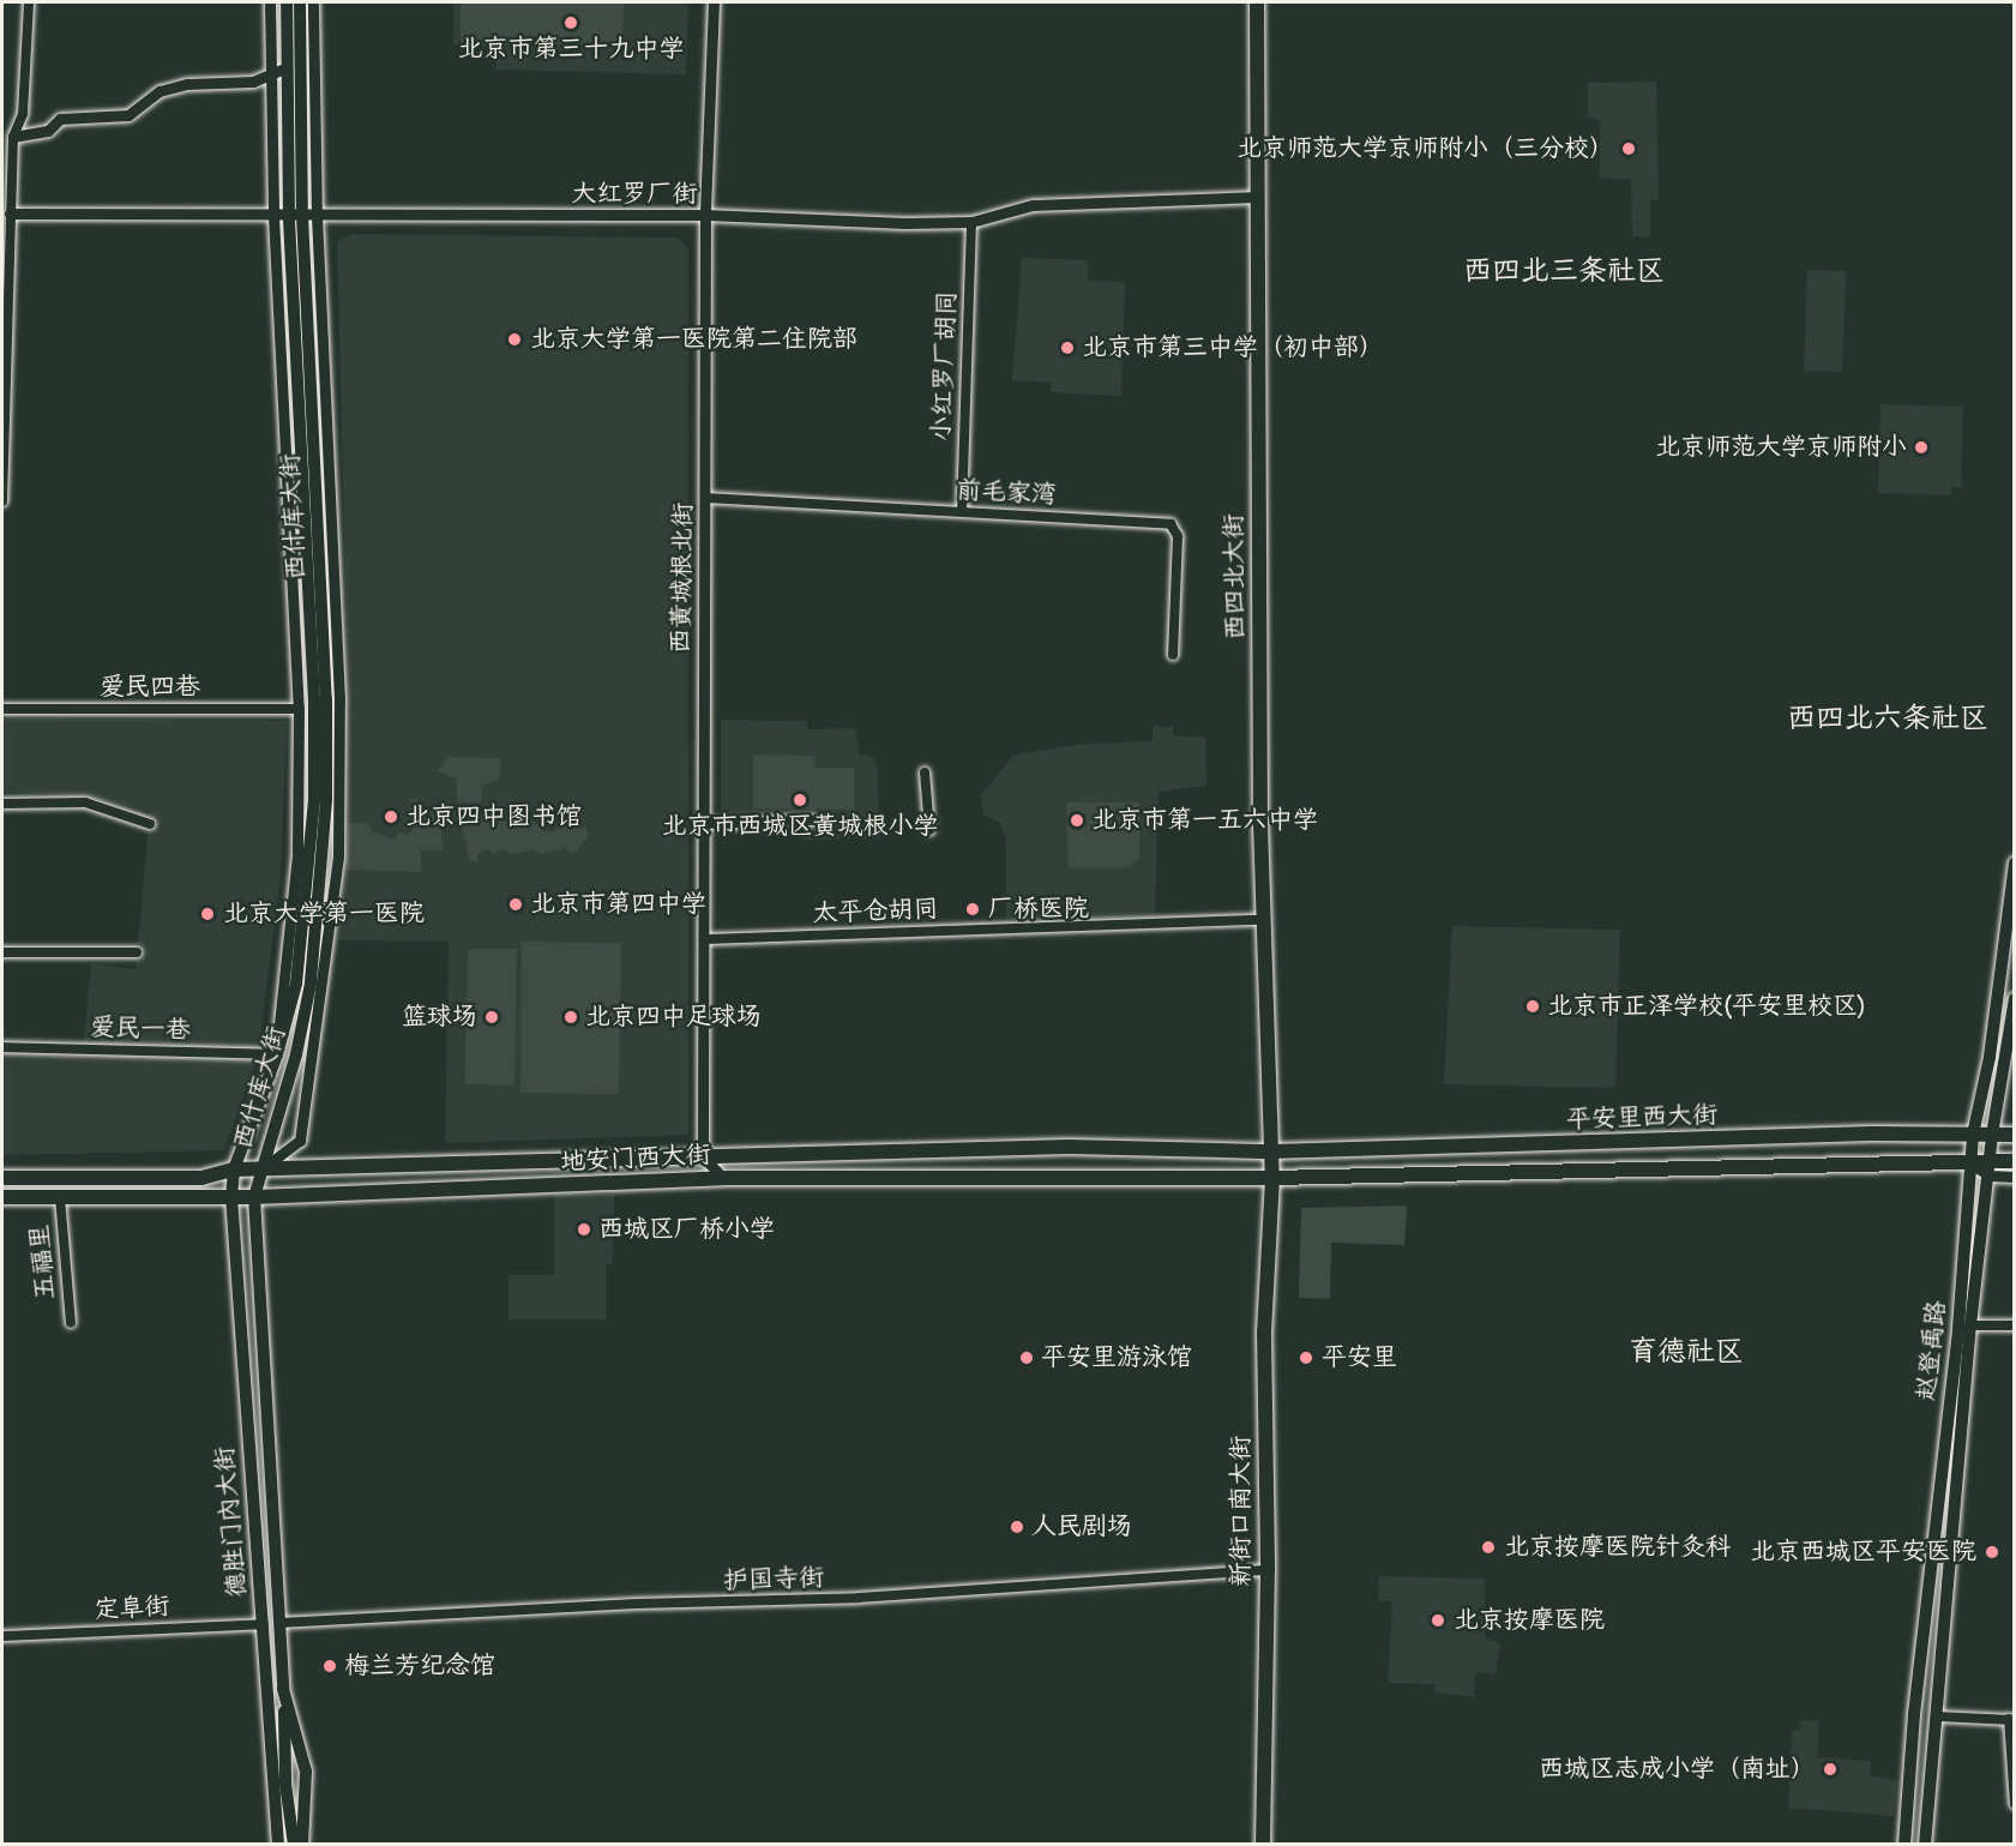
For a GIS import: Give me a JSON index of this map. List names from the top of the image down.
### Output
{
  "streets": {
    "main road": [
      "西什库大街",
      "西四北大街",
      "平安里西大街",
      "地安门西大街",
      "赵登禹路",
      "新街口南大街",
      "德胜门内大街"
    ],
    "street": [
      "大红罗厂街",
      "小红罗厂胡同",
      "前毛家湾",
      "西黄城根北街",
      "爱民四巷",
      "太平仓胡同",
      "爱民一巷",
      "五福里",
      "护国寺街",
      "定阜街"
    ]
  },
  "crossings": [
    ["大红罗厂街", "小红罗厂胡同"],
    ["大红罗厂街", "西什库大街"],
    ["大红罗厂街", "西四北大街"],
    ["大红罗厂街", "西黄城根北街"],
    ["小红罗厂胡同", "前毛家湾"],
    ["前毛家湾", "西黄城根北街"],
    ["西什库大街", "爱民四巷"],
    ["西什库大街", "爱民一巷"],
    ["西什库大街", "地安门西大街"],
    ["西什库大街", "德胜门内大街"],
    ["西四北大街", "太平仓胡同"],
    ["西四北大街", "平安里西大街"],
    ["西四北大街", "地安门西大街"],
    ["西四北大街", "新街口南大街"],
    ["西黄城根北街", "太平仓胡同"],
    ["西黄城根北街", "地安门西大街"],
    ["平安里西大街", "地安门西大街"],
    ["平安里西大街", "赵登禹路"],
    ["平安里西大街", "新街口南大街"],
    ["地安门西大街", "五福里"],
    ["地安门西大街", "新街口南大街"],
    ["地安门西大街", "德胜门内大街"],
    ["新街口南大街", "护国寺街"],
    ["德胜门内大街", "护国寺街"],
    ["德胜门内大街", "定阜街"]
  ],
  "districts": ["西四北三条社区", "西四北六条社区", "育德社区"],
  "places": [
    "北京市第三十九中学",
    "北京师范大学京师附小（三分校）",
    "北京大学第一医院第二住院部",
    "北京市第三中学（初中部）",
    "北京师范大学京师附小",
    "北京市西城区黄城根小学",
    "北京四中图书馆",
    "北京市第一五六中学",
    "北京市第四中学",
    "厂桥医院",
    "北京大学第一医院",
    "北京市正泽学校(平安里校区)",
    "篮球场",
    "北京四中足球场",
    "西城区厂桥小学",
    "平安里游泳馆",
    "平安里",
    "人民剧场",
    "北京按摩医院针灸科",
    "北京西城区平安医院",
    "北京按摩医院",
    "梅兰芳纪念馆",
    "西城区志成小学（南址）"
  ]
}
